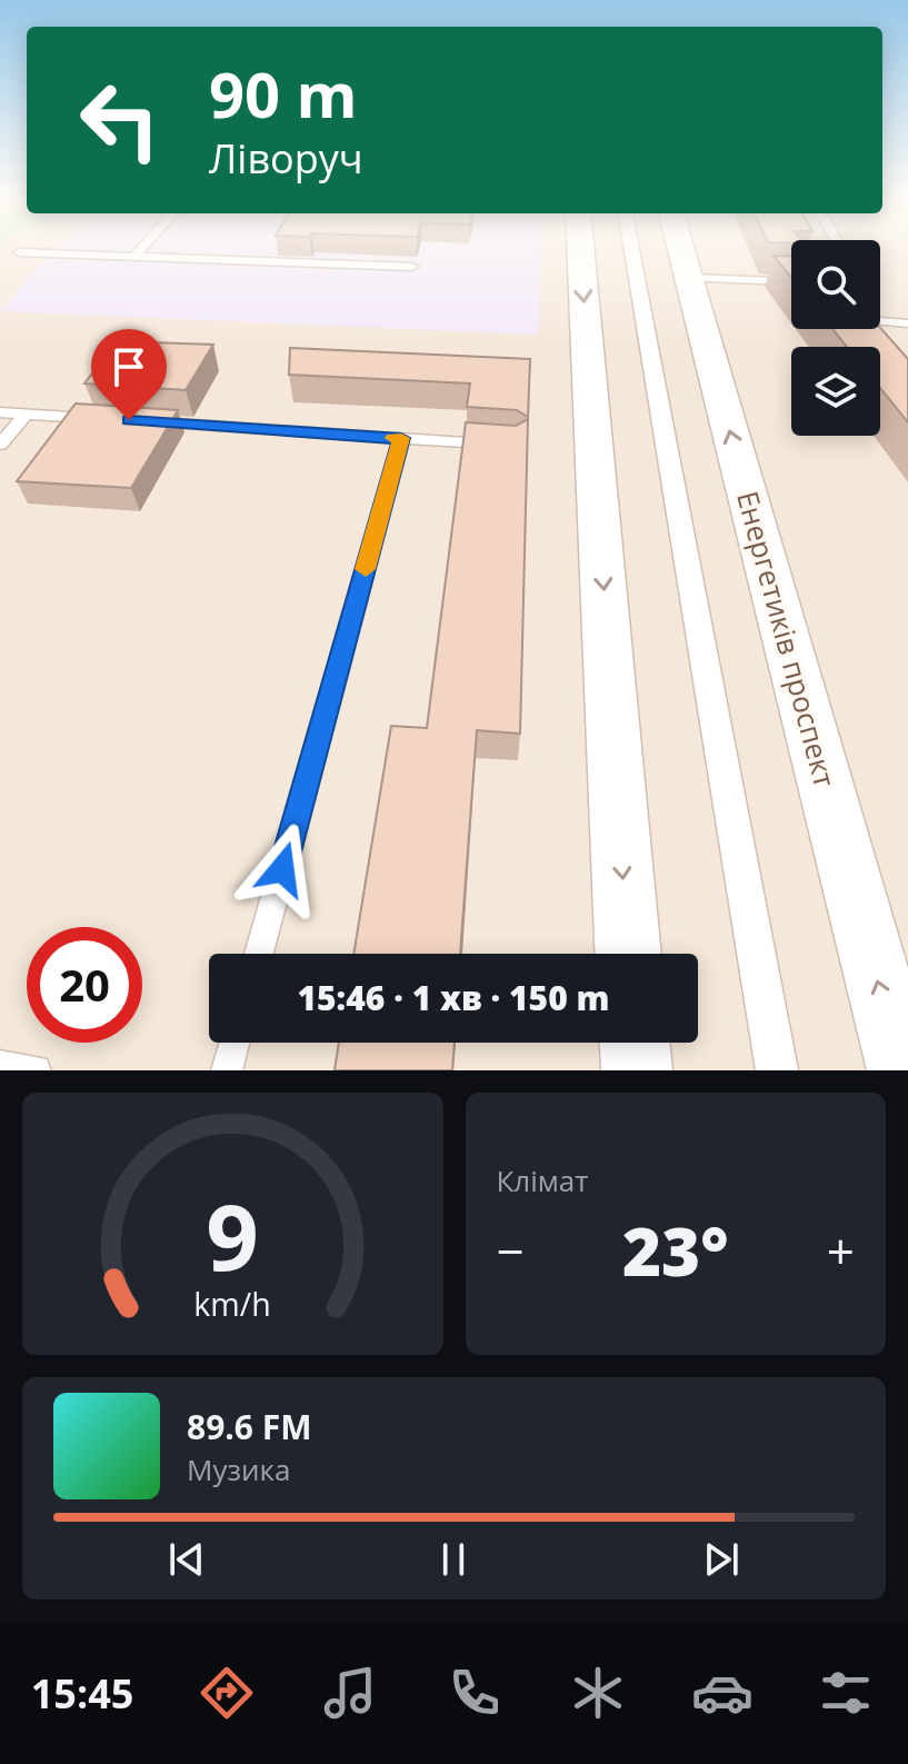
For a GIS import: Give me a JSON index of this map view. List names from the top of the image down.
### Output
{
  "streets": {
    "street": ["Енергетиків проспект"]
  },
  "page": {
    "turn": ["90 m", "Ліворуч"],
    "limit": "20",
    "trip": "15:46 · 1 хв · 150 m",
    "tile": "Клімат",
    "heat": ["−", "23°", "+"],
    "song": ["89.6 FM", "Музика"],
    "tabs": "15:45",
    "gauge": ["9", "km/h"]
  }
}
